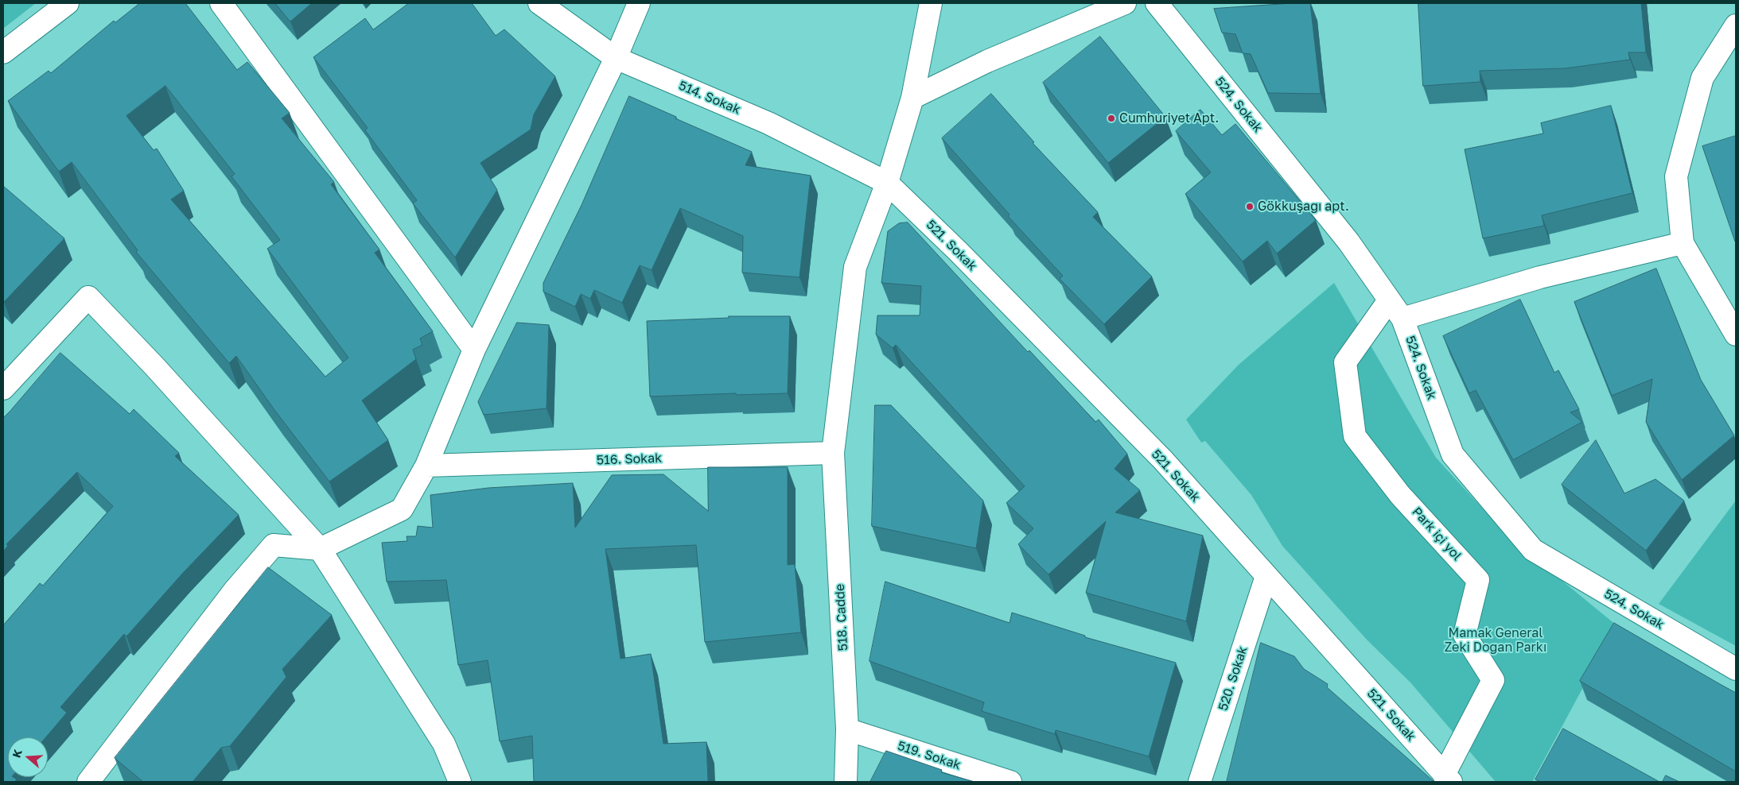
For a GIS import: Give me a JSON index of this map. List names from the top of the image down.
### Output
{
  "streets": {
    "street": [
      "514. Sokak",
      "524. Sokak",
      "521. Sokak",
      "516. Sokak",
      "Park içi yol",
      "518. Cadde",
      "520. Sokak",
      "519. Sokak"
    ]
  },
  "crossings": [
    ["514. Sokak", "521. Sokak"],
    ["514. Sokak", "518. Cadde"],
    ["524. Sokak", "Park içi yol"],
    ["521. Sokak", "Park içi yol"],
    ["521. Sokak", "518. Cadde"],
    ["521. Sokak", "520. Sokak"],
    ["516. Sokak", "518. Cadde"],
    ["518. Cadde", "519. Sokak"]
  ],
  "parks": ["Mamak General Zeki Doğan Parkı"],
  "places": ["Cumhuriyet Apt.", "Gökkuşağı apt."],
  "north": "left"
}
